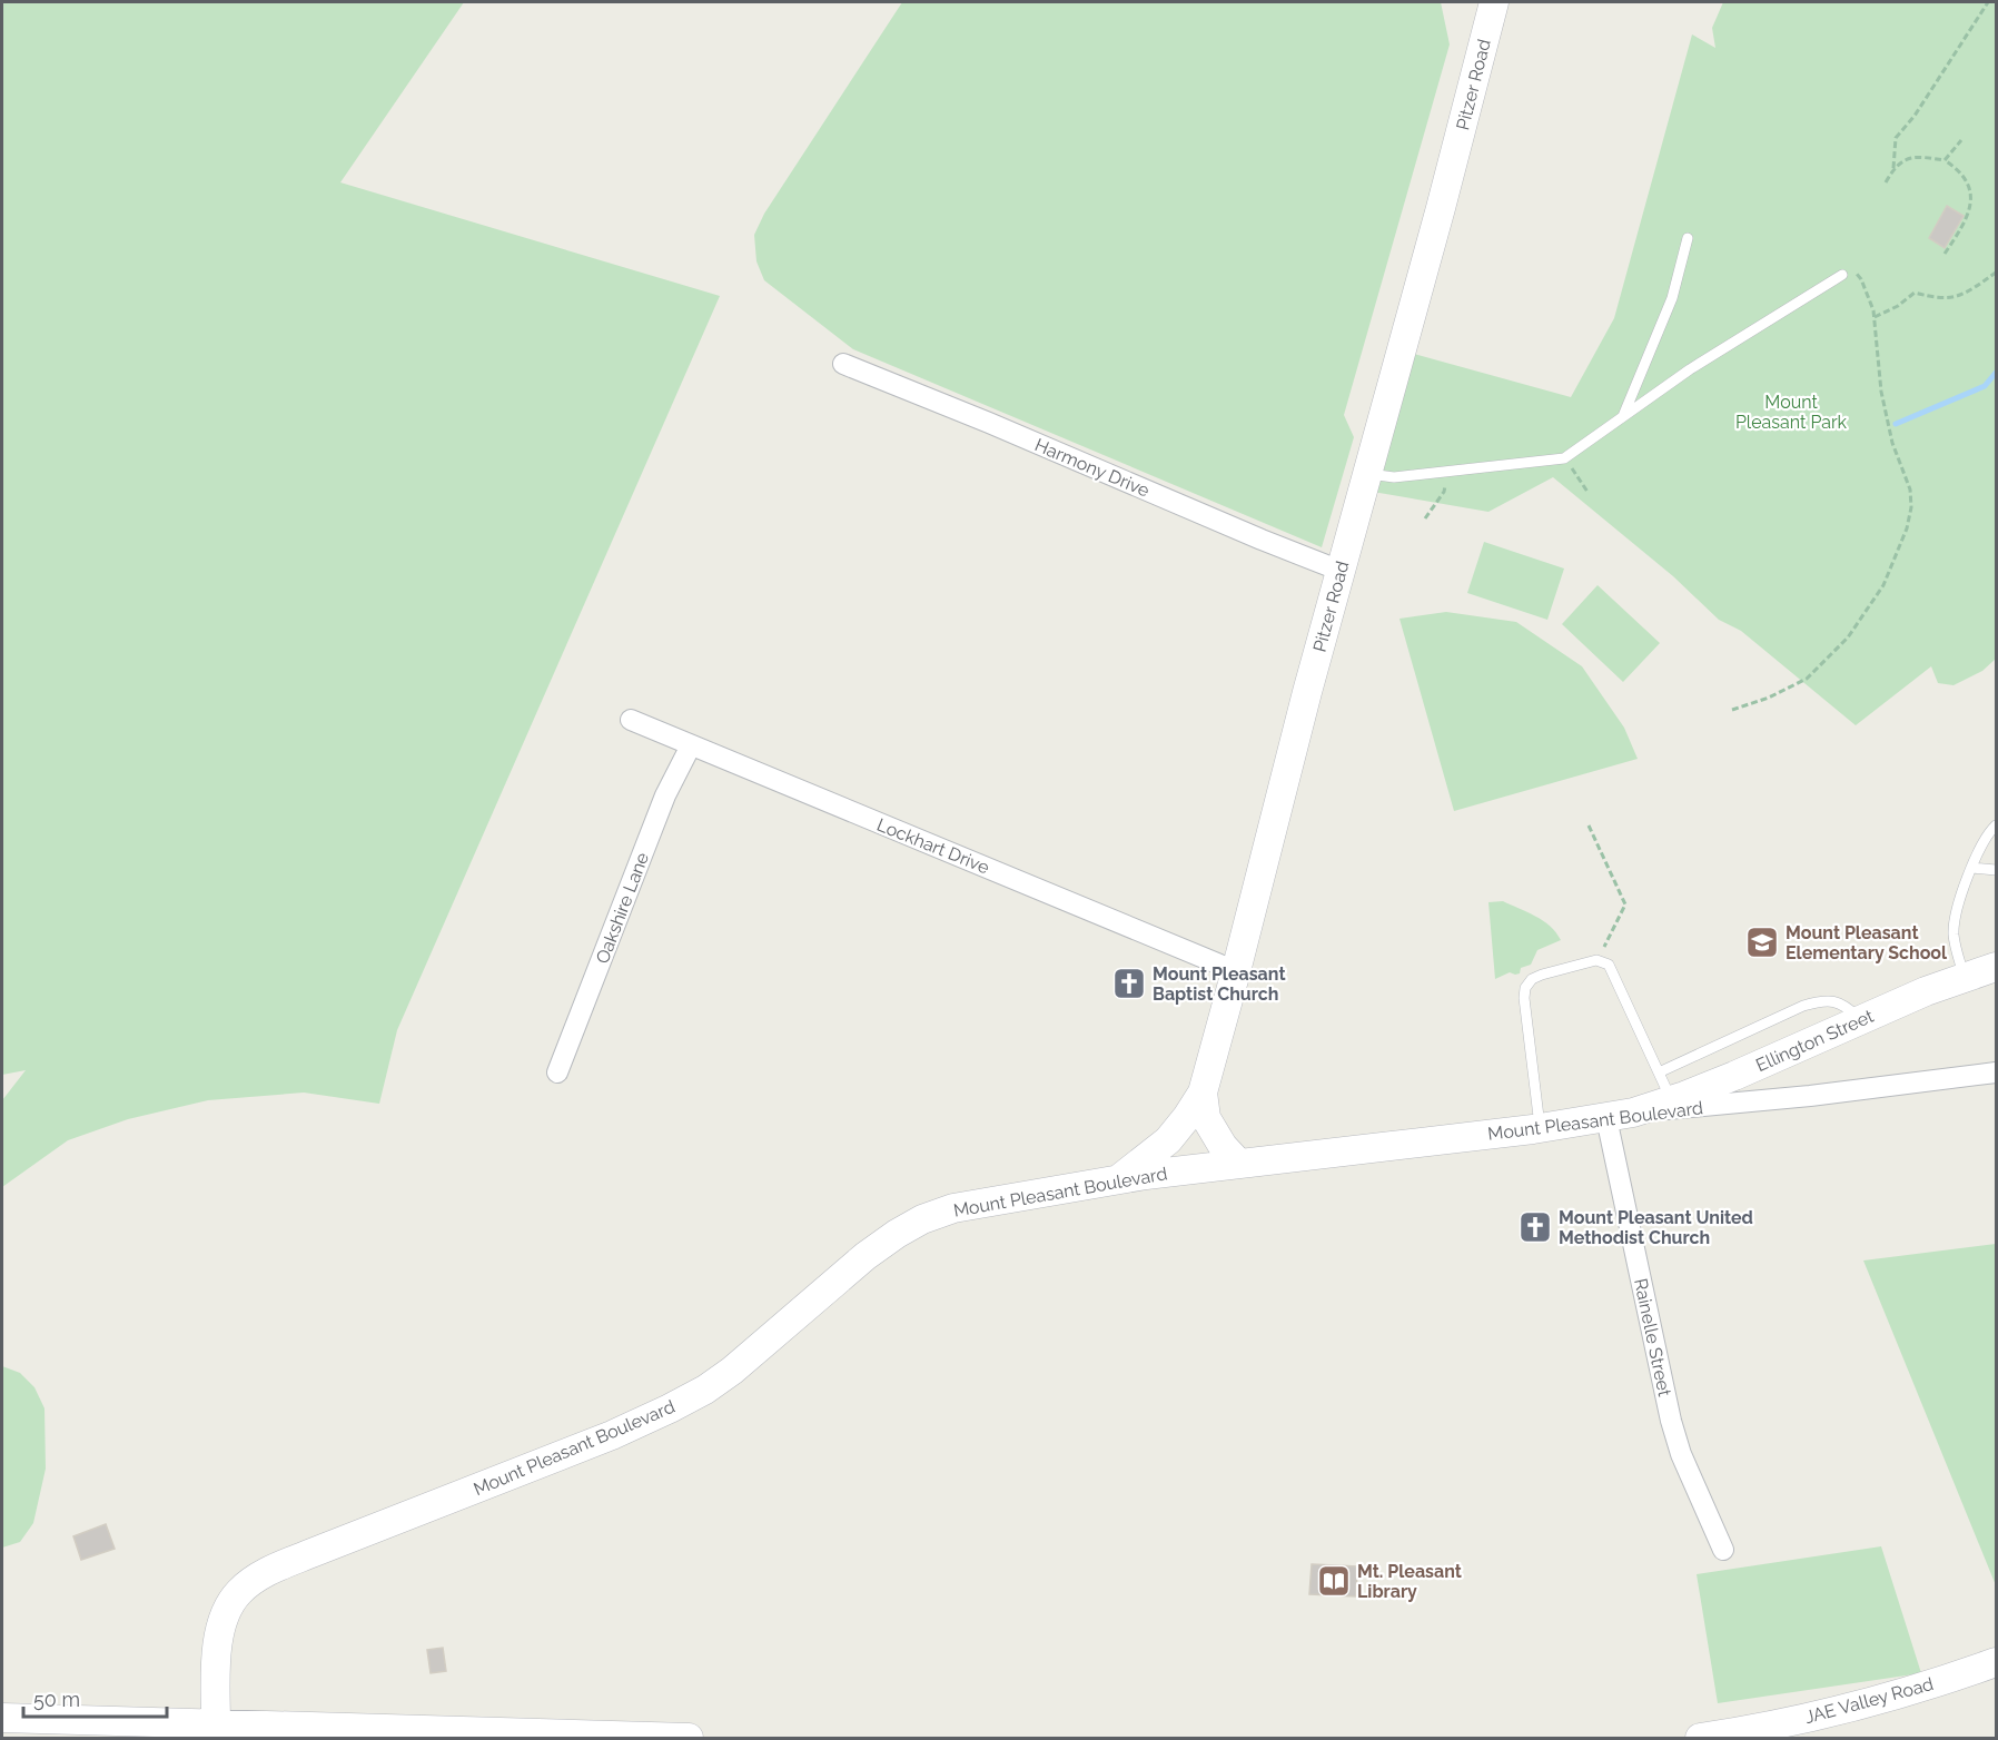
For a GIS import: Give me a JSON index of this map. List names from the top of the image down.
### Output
{
  "streets": {
    "street": [
      "Pitzer Road",
      "Harmony Drive",
      "Lockhart Drive",
      "Oakshire Lane",
      "Ellington Street",
      "Mount Pleasant Boulevard",
      "Rainelle Street",
      "JAE Valley Road"
    ]
  },
  "crossings": [
    ["Pitzer Road", "Harmony Drive"],
    ["Pitzer Road", "Lockhart Drive"],
    ["Pitzer Road", "Mount Pleasant Boulevard"],
    ["Lockhart Drive", "Oakshire Lane"],
    ["Ellington Street", "Mount Pleasant Boulevard"],
    ["Ellington Street", "Rainelle Street"],
    ["Mount Pleasant Boulevard", "Rainelle Street"]
  ],
  "parks": ["Mount Pleasant Park"],
  "places": {
    "school or university": ["Mount Pleasant Elementary School"],
    "church": ["Mount Pleasant Baptist Church", "Mount Pleasant United Methodist Church"],
    "library": ["Mt. Pleasant Library"]
  },
  "scale_bar": "50 m"
}
